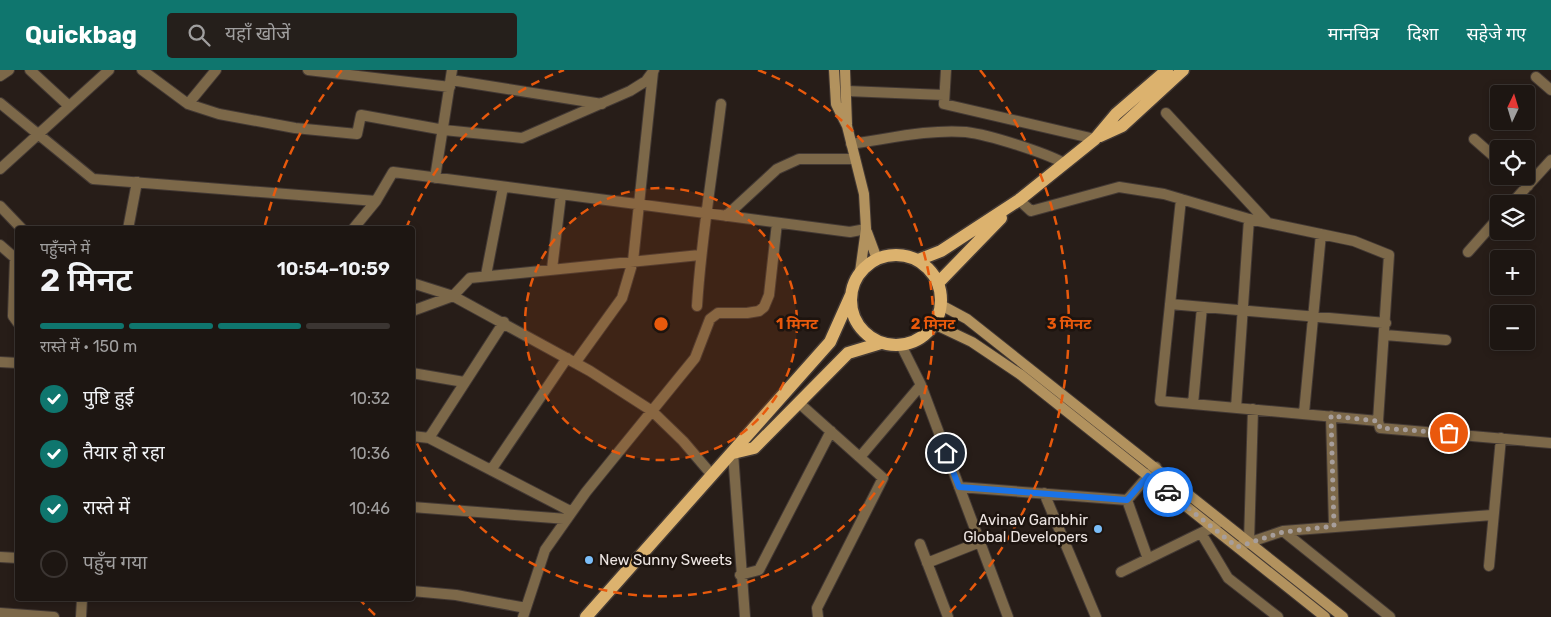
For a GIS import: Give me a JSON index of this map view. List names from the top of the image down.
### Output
{
  "places": ["Avinav Gambhir Global Developers", "New Sunny Sweets"],
  "north": "top",
  "page": {
    "header": "Quickbag",
    "search": "यहाँ खोजें",
    "nav": ["मानचित्र", "दिशा", "सहेजे गए"],
    "map_buttons": ["+", "−"],
    "heading": ["2 मिनट", "पहुँचने में", "10:54–10:59"],
    "bar": "रास्ते में · 150 m",
    "list": [
      ["पुष्टि हुई", "10:32"],
      ["तैयार हो रहा", "10:36"],
      ["रास्ते में", "10:46"],
      "पहुँच गया"
    ]
  },
  "rings": ["1 मिनट", "2 मिनट", "3 मिनट"]
}
